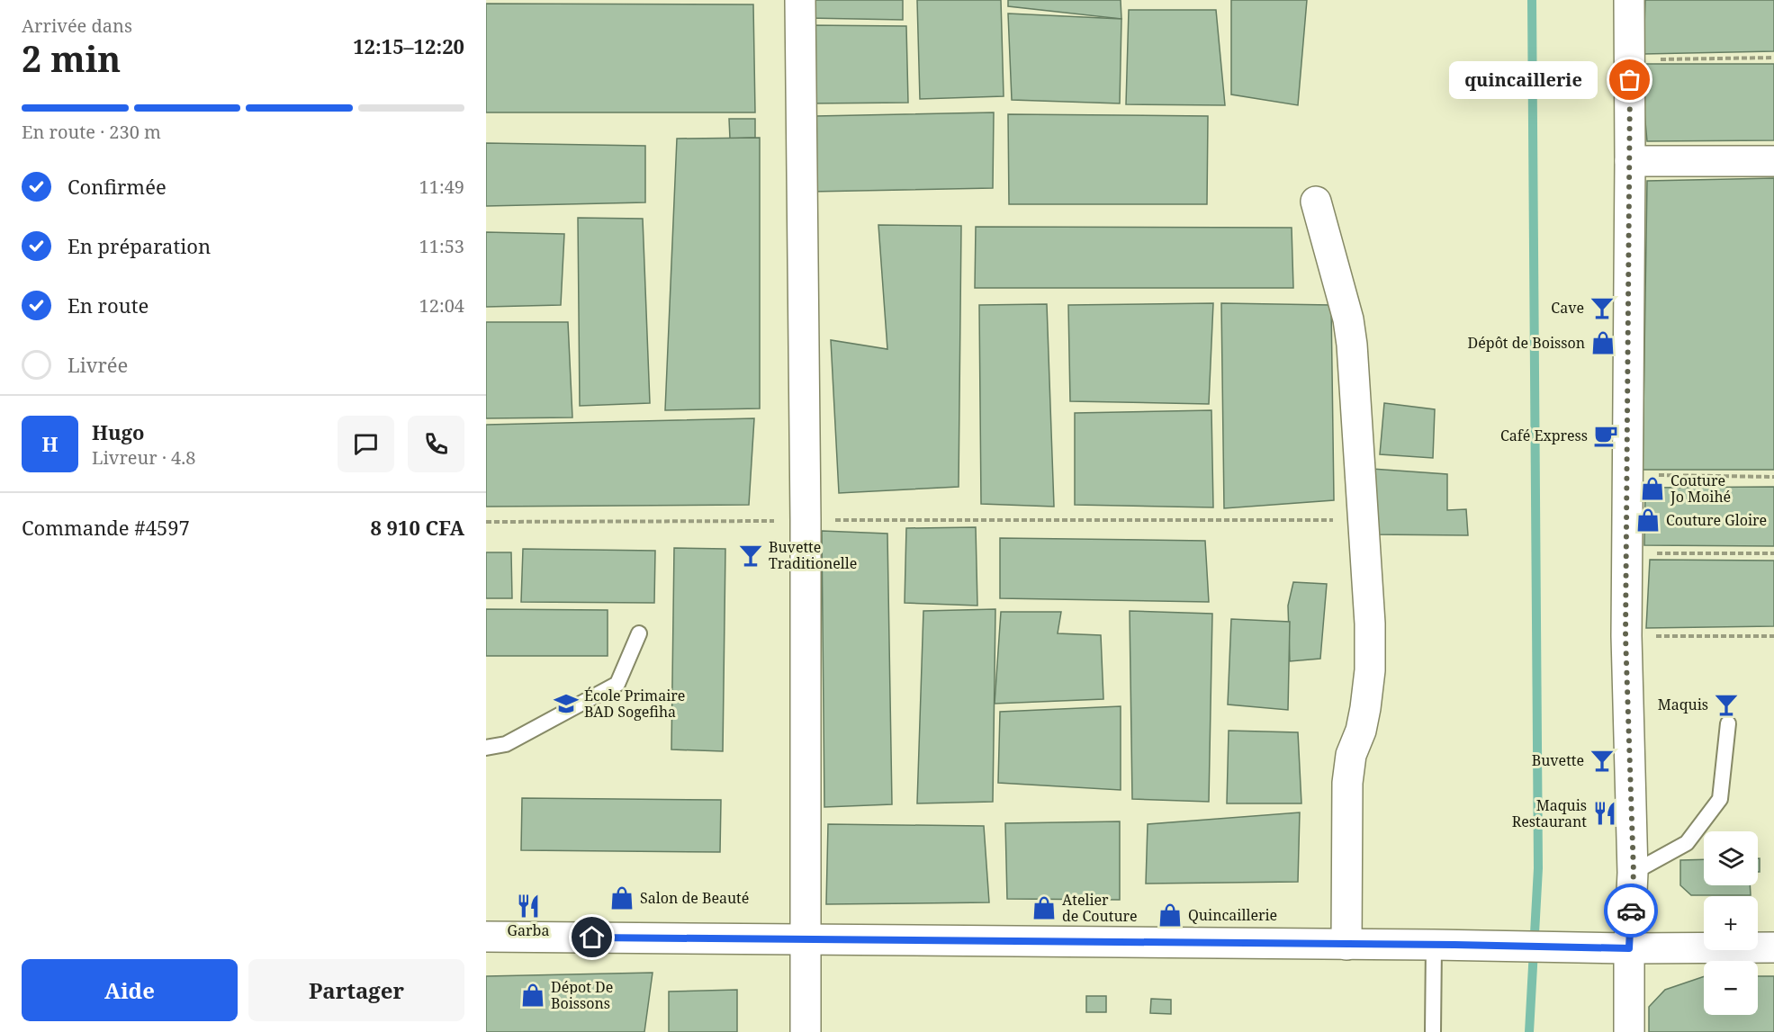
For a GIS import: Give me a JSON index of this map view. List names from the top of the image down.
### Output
{
  "places": {
    "other": ["quincaillerie"],
    "bar": [
      "Cave",
      "Buvette Traditionelle",
      "Maquis",
      "Buvette"
    ],
    "shop": [
      "Dépôt de Boisson",
      "Couture Jo Moihé",
      "Couture Gloire",
      "Salon de Beauté",
      "Atelier de Couture",
      "Quincaillerie",
      "Dépot De Boissons"
    ],
    "cafe": ["Café Express"],
    "school or university": ["École Primaire BAD Sogefiha"],
    "restaurant": ["Maquis Restaurant", "Garba"]
  },
  "page": {
    "heading": ["2 min", "Arrivée dans", "12:15–12:20"],
    "panel": [
      "Hugo",
      "Livreur · 4.8",
      "Commande #4597",
      "8 910 CFA"
    ],
    "bubble": "quincaillerie",
    "bar": "En route · 230 m",
    "list": [
      ["Confirmée", "11:49"],
      ["En préparation", "11:53"],
      ["En route", "12:04"],
      "Livrée"
    ],
    "round": "H",
    "map_buttons": ["+", "−"],
    "buttons": ["Aide", "Partager"]
  }
}
